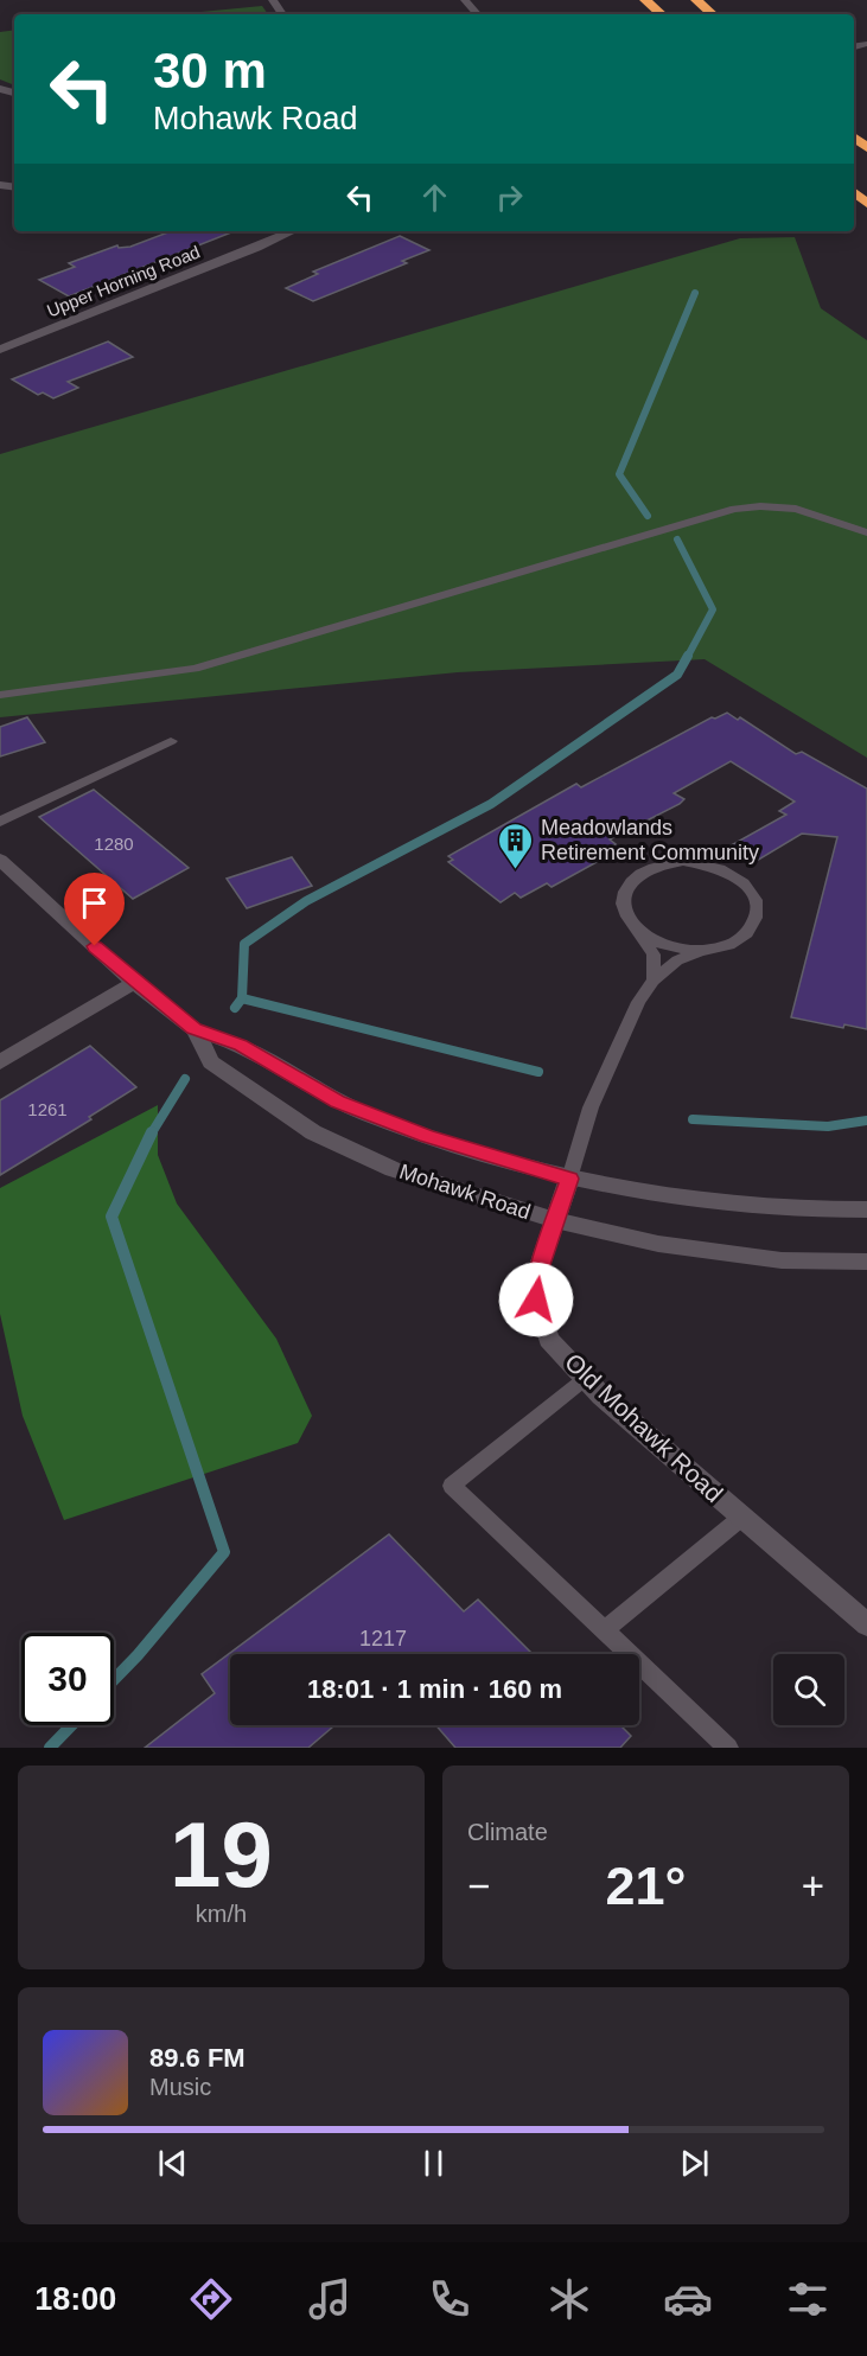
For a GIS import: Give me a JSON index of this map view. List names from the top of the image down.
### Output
{
  "streets": {
    "main road": ["Upper Horning Road", "Mohawk Road", "Old Mohawk Road"]
  },
  "crossings": [
    ["Mohawk Road", "Old Mohawk Road"]
  ],
  "places": {
    "building": ["Meadowlands Retirement Community"]
  },
  "house_numbers": ["1280", "1261", "1217"],
  "page": {
    "turn": ["30 m", "Mohawk Road"],
    "limit": "30",
    "trip": "18:01 · 1 min · 160 m",
    "tile": [
      ["19", "km/h"],
      "Climate"
    ],
    "heat": ["−", "21°", "+"],
    "song": ["89.6 FM", "Music"],
    "tabs": "18:00"
  }
}
